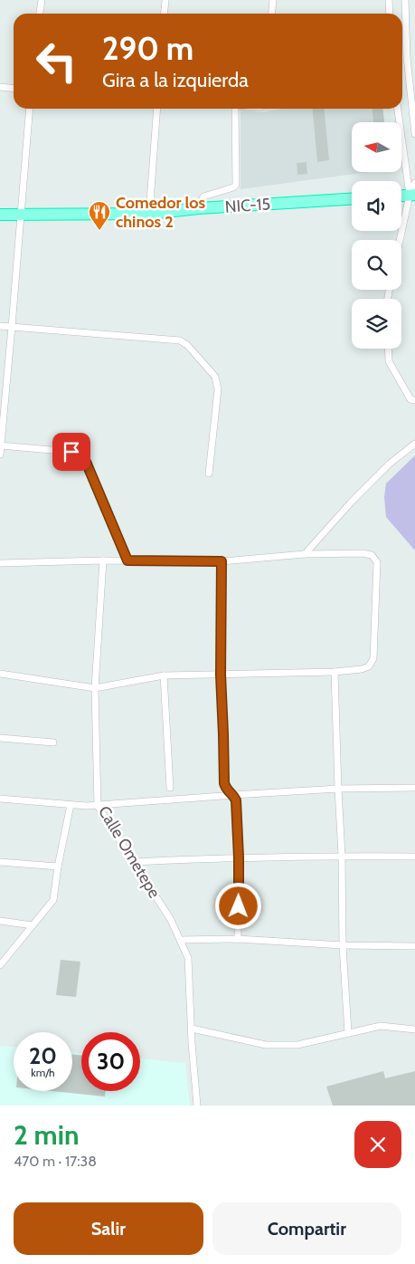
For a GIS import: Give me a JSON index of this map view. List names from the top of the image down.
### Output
{
  "streets": {
    "highway": ["NIC-15"],
    "street": ["Calle Ometepe"]
  },
  "places": {
    "restaurant": ["Comedor los chinos 2"]
  },
  "north": "left",
  "page": {
    "turn": ["290 m", "Gira a la izquierda"],
    "speed": "20 km/h",
    "limit": "30",
    "heading": ["2 min", "470 m · 17:38"],
    "buttons": ["Salir", "Compartir"]
  }
}
